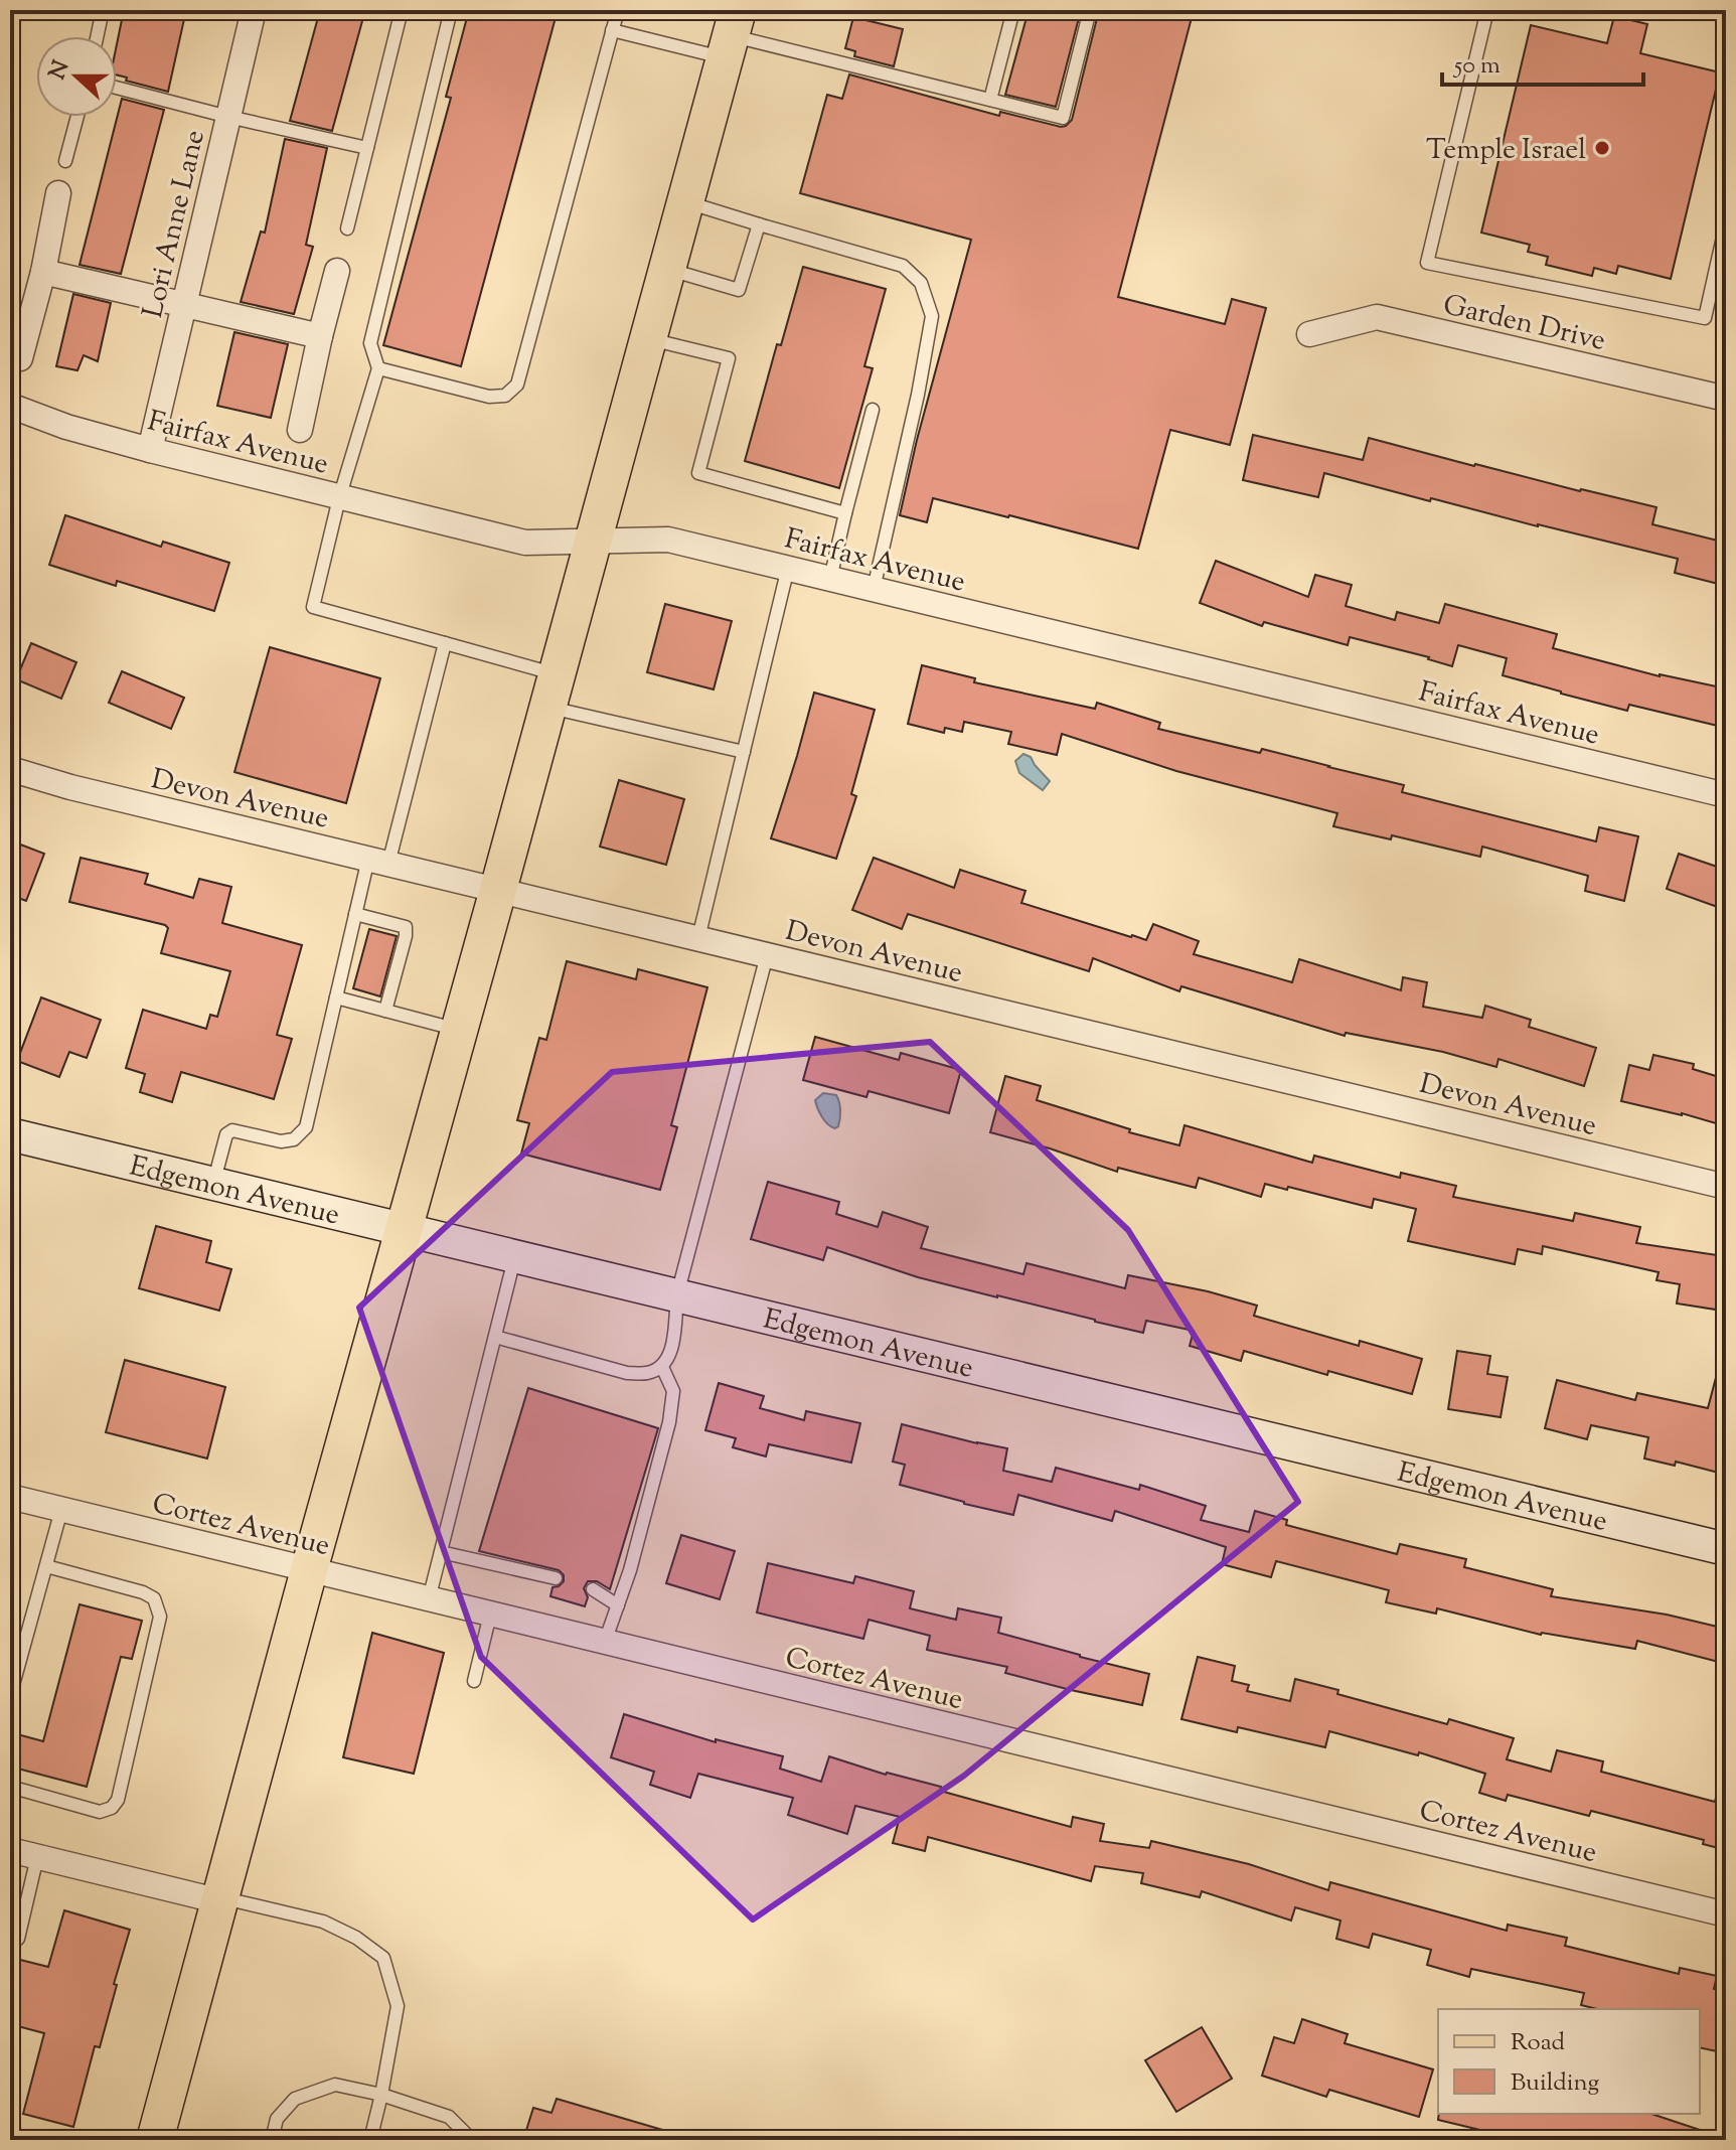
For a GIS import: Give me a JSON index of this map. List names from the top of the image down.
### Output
{
  "streets": {
    "street": [
      "Lori Anne Lane",
      "Garden Drive",
      "Fairfax Avenue",
      "Devon Avenue",
      "Edgemon Avenue",
      "Cortez Avenue"
    ]
  },
  "crossings": [
    ["Lori Anne Lane", "Fairfax Avenue"]
  ],
  "places": ["Temple Israel"],
  "legend": ["Road", "Building"],
  "scale_bar": "50 m",
  "north": "left"
}
